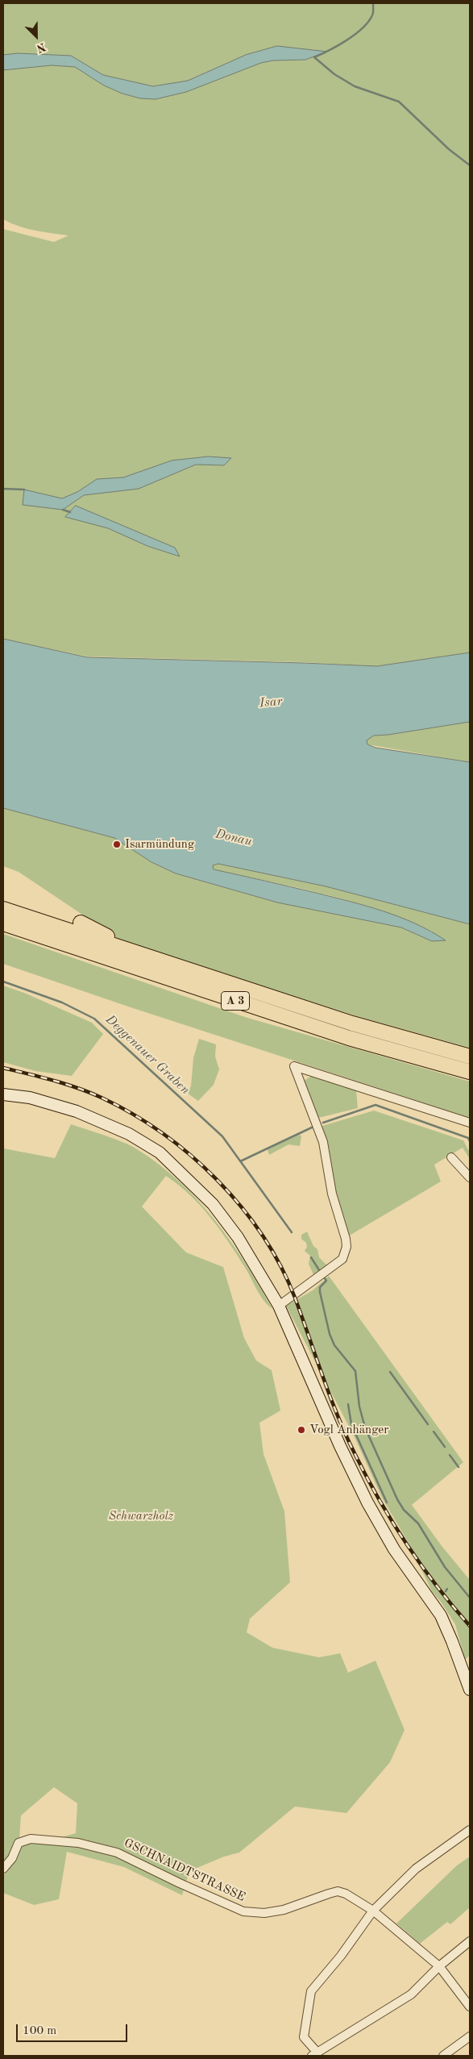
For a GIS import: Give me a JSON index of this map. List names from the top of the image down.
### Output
{
  "streets": {
    "highway": ["A 3"],
    "street": ["GSCHNAIDTSTRASSE"]
  },
  "water": ["Isar", "Donau", "Deggenauer Graben"],
  "parks": ["Schwarzholz"],
  "places": ["Isarmündung", "Vogl Anhänger"],
  "scale_bar": "100 m",
  "north": "bottom right"
}
